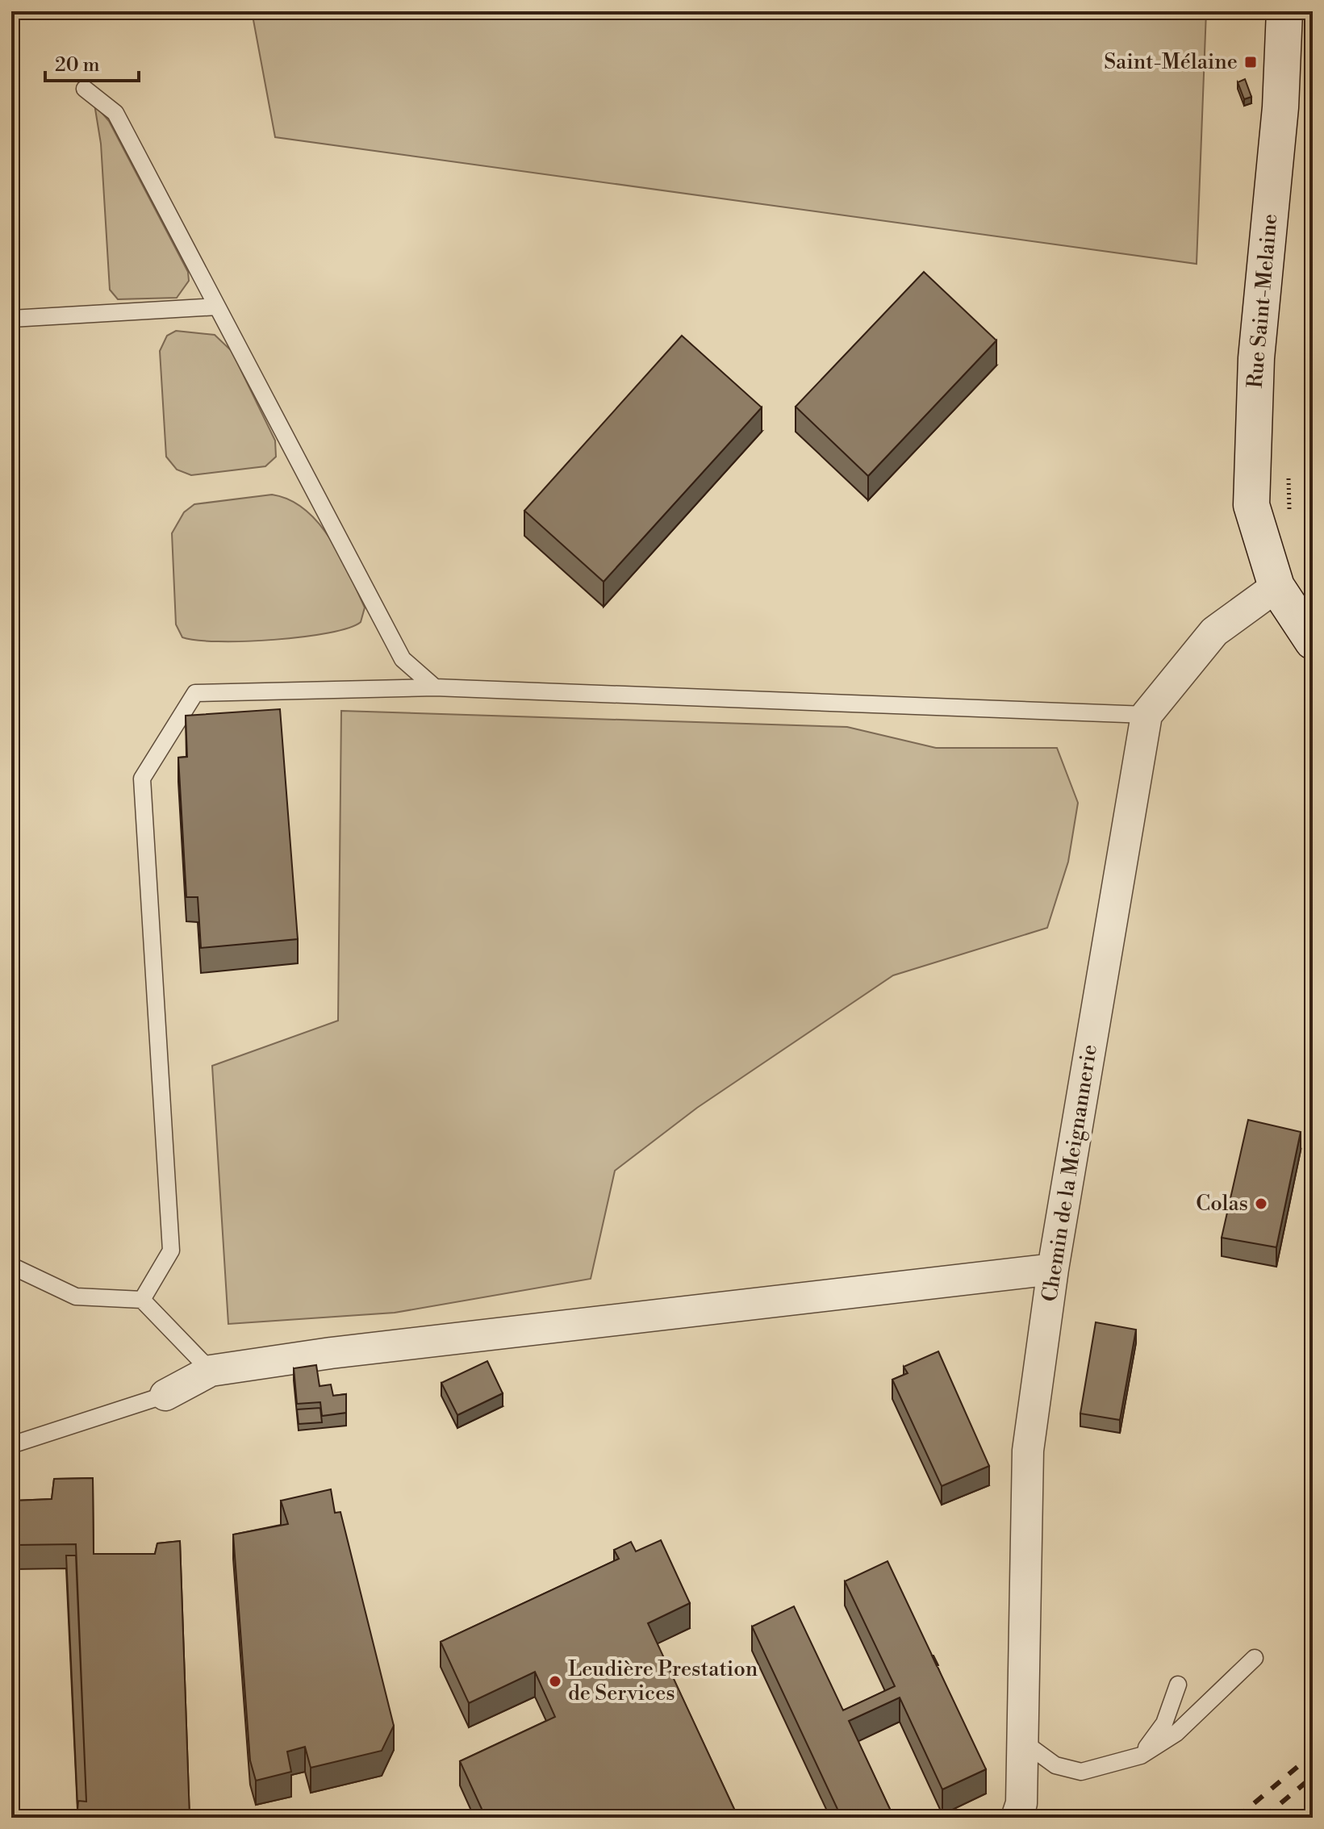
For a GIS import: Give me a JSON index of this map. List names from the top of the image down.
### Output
{
  "streets": {
    "main road": ["Rue Saint-Melaine"],
    "street": ["Chemin de la Meignannerie"]
  },
  "crossings": [
    ["Rue Saint-Melaine", "Chemin de la Meignannerie"]
  ],
  "places": {
    "transit": ["Saint-Mélaine"],
    "other": ["Colas", "Leudière Prestation de Services"]
  },
  "scale_bar": "20 m"
}
